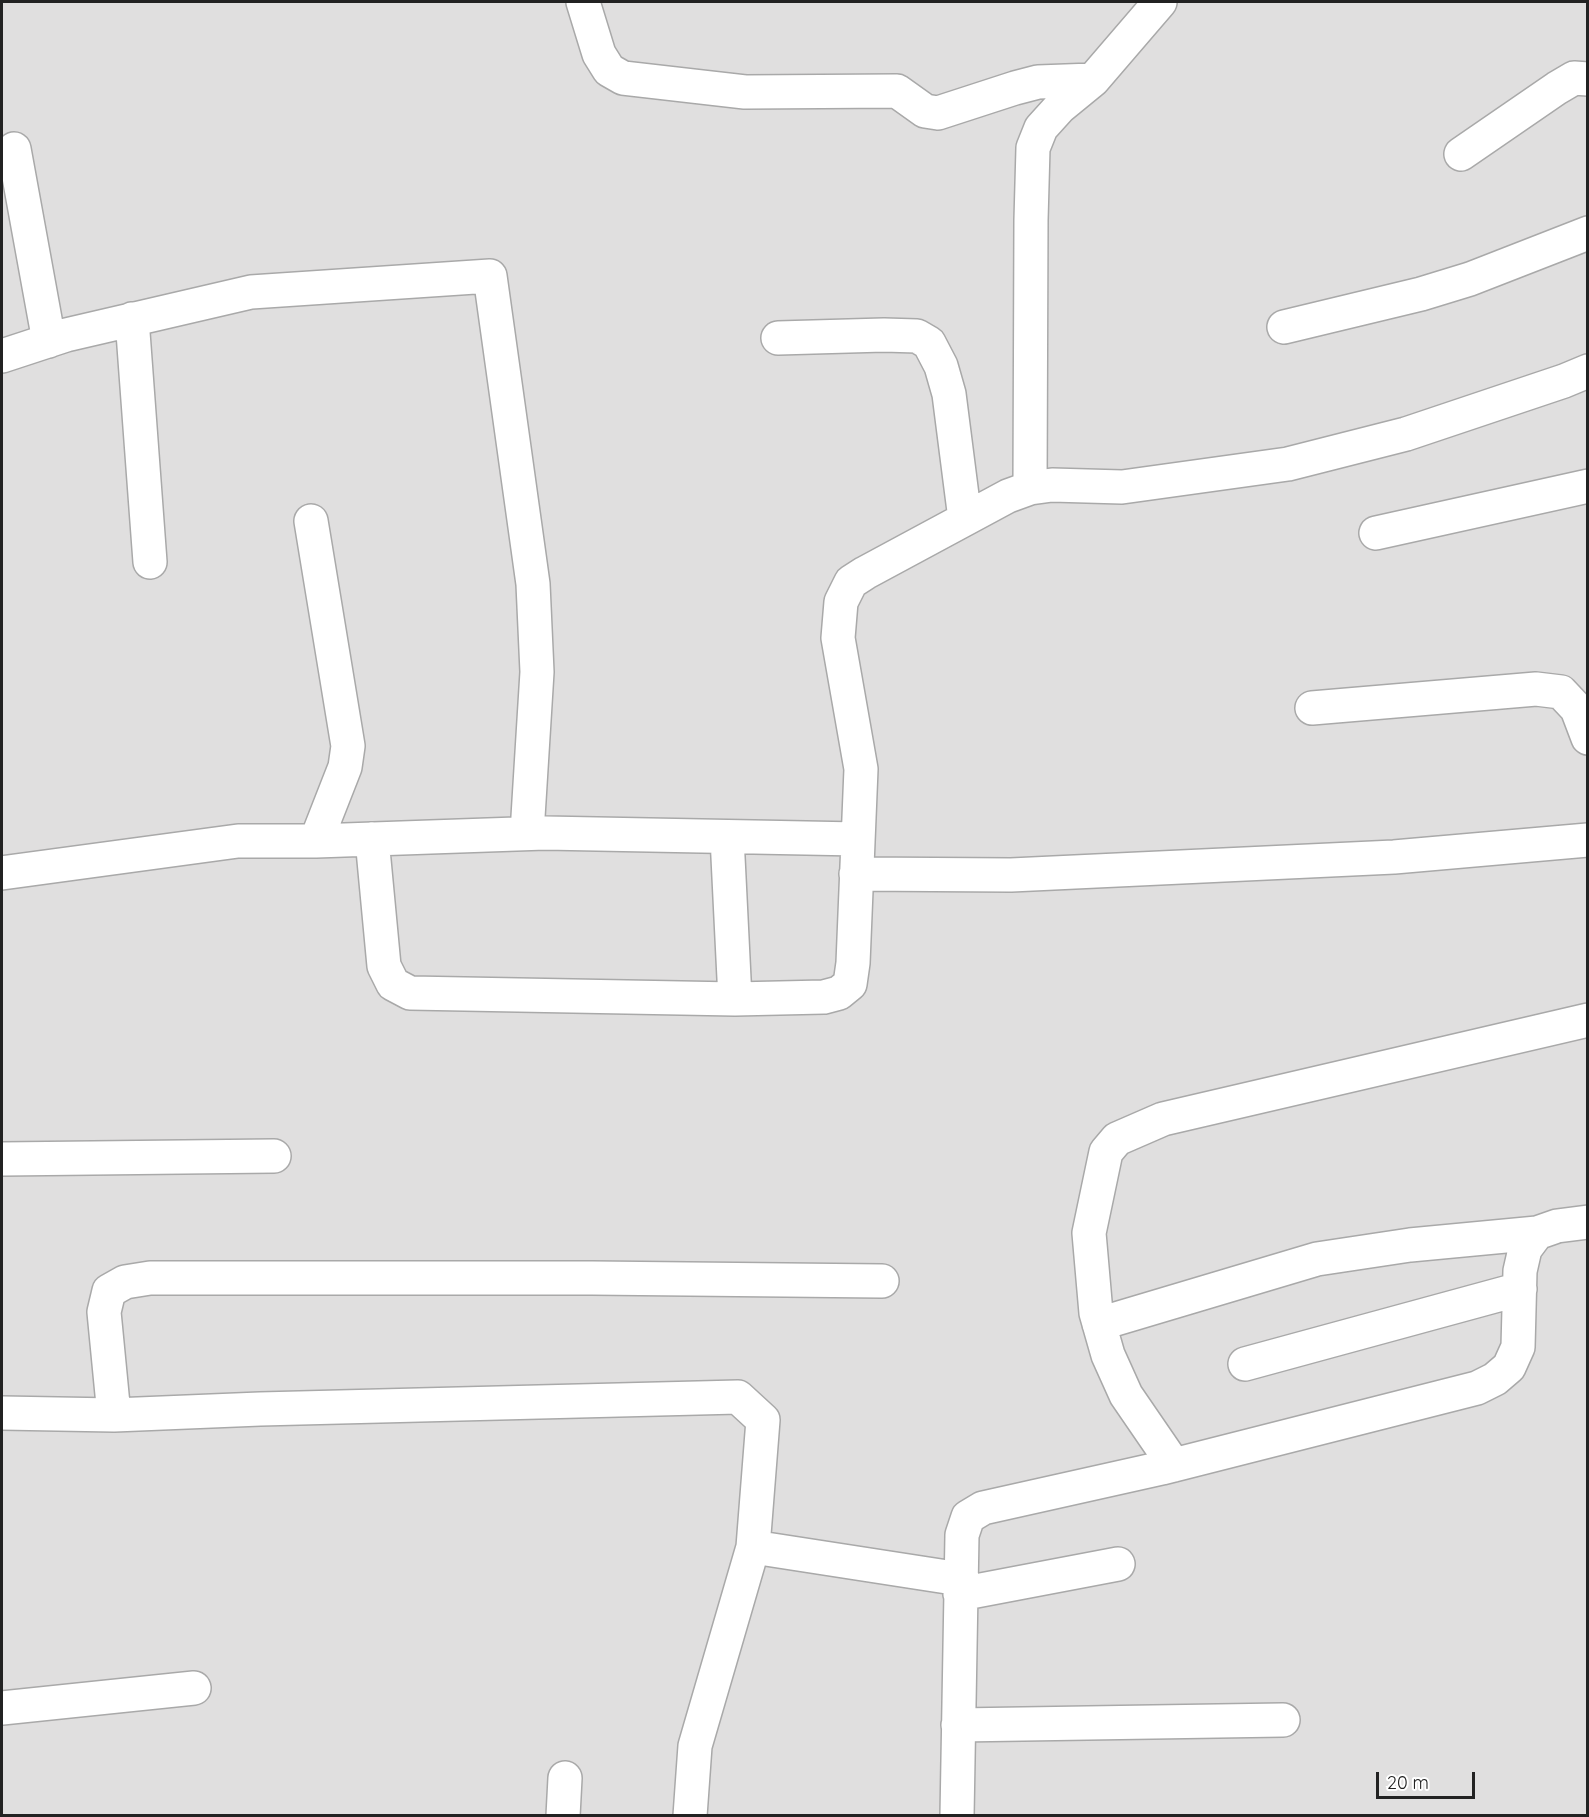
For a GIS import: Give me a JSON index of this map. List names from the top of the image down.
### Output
{
  "scale_bar": "20 m"
}
